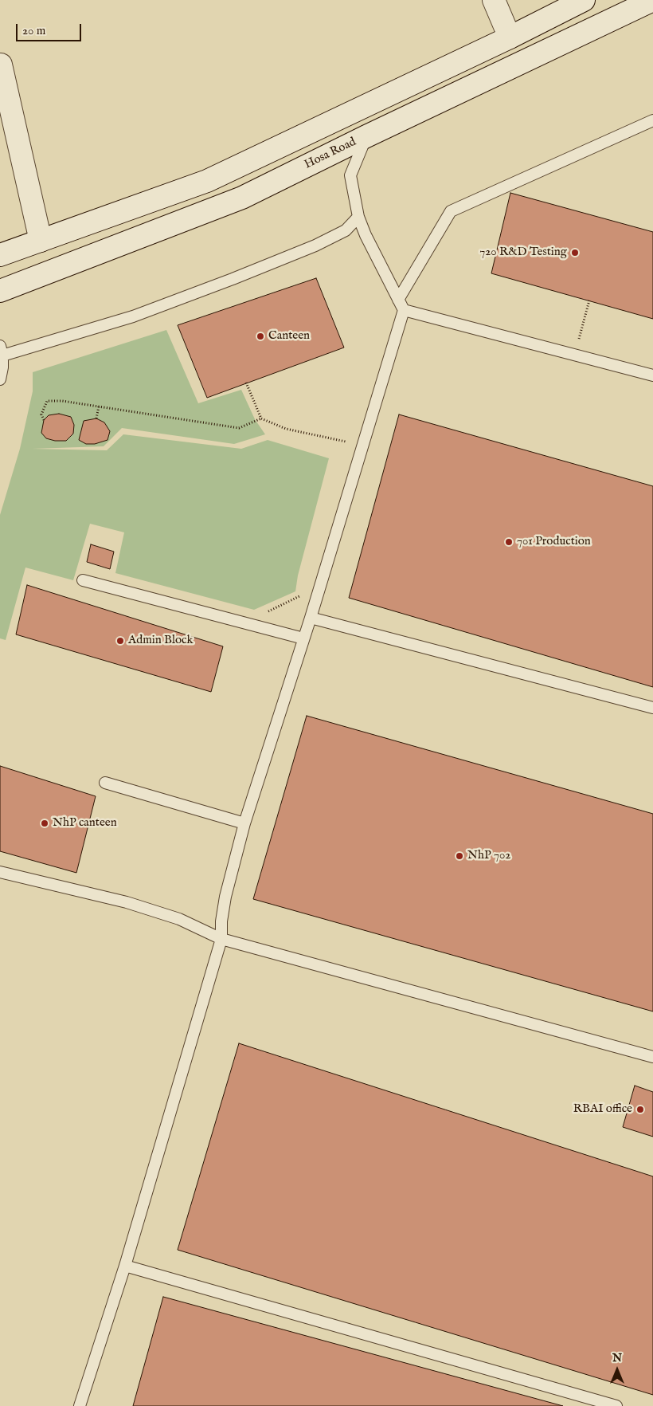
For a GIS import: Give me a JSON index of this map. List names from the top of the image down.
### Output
{
  "streets": {
    "main road": ["Hosa Road"]
  },
  "places": [
    "720 R&D Testing",
    "Canteen",
    "701 Production",
    "Admin Block",
    "NhP canteen",
    "NhP 702",
    "RBAI office"
  ],
  "scale_bar": "20 m",
  "north": "top"
}
